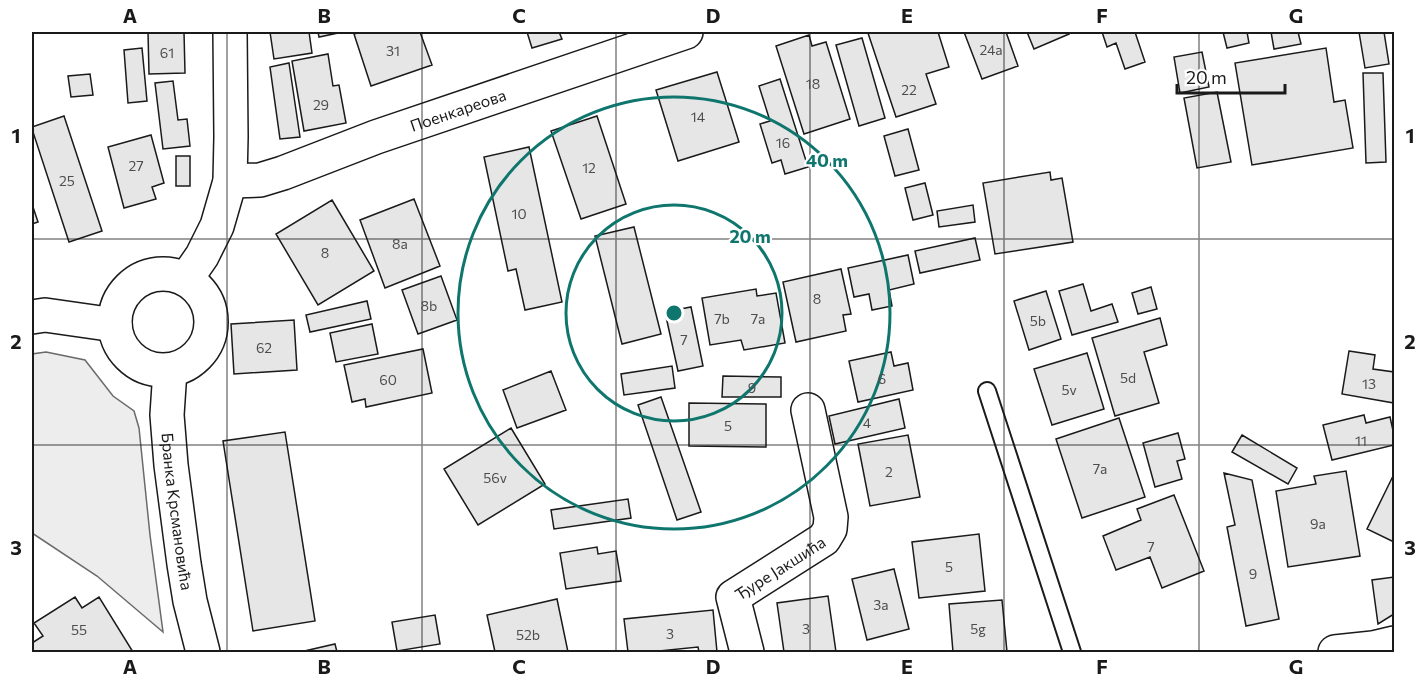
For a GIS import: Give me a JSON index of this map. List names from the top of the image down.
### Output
{
  "streets": {
    "street": ["Поенкареова", "Бранка Крсмановића", "Ђуре Јакшића"]
  },
  "house_numbers": [
    "24a",
    "31",
    "61",
    "18",
    "22",
    "29",
    "14",
    "16",
    "27",
    "12",
    "25",
    "10",
    "8a",
    "8",
    "8",
    "8b",
    "7b",
    "7a",
    "5b",
    "7",
    "62",
    "5d",
    "6",
    "60",
    "13",
    "9",
    "5v",
    "4",
    "5",
    "11",
    "7a",
    "2",
    "56v",
    "9a",
    "7",
    "5",
    "9",
    "3a",
    "3",
    "5g",
    "55",
    "3",
    "52b"
  ],
  "scale_bar": "20 m",
  "grid": {
    "columns": [
      "A",
      "B",
      "C",
      "D",
      "E",
      "F",
      "G"
    ],
    "rows": ["1", "2", "3"]
  },
  "rings": ["40 m", "20 m"]
}
